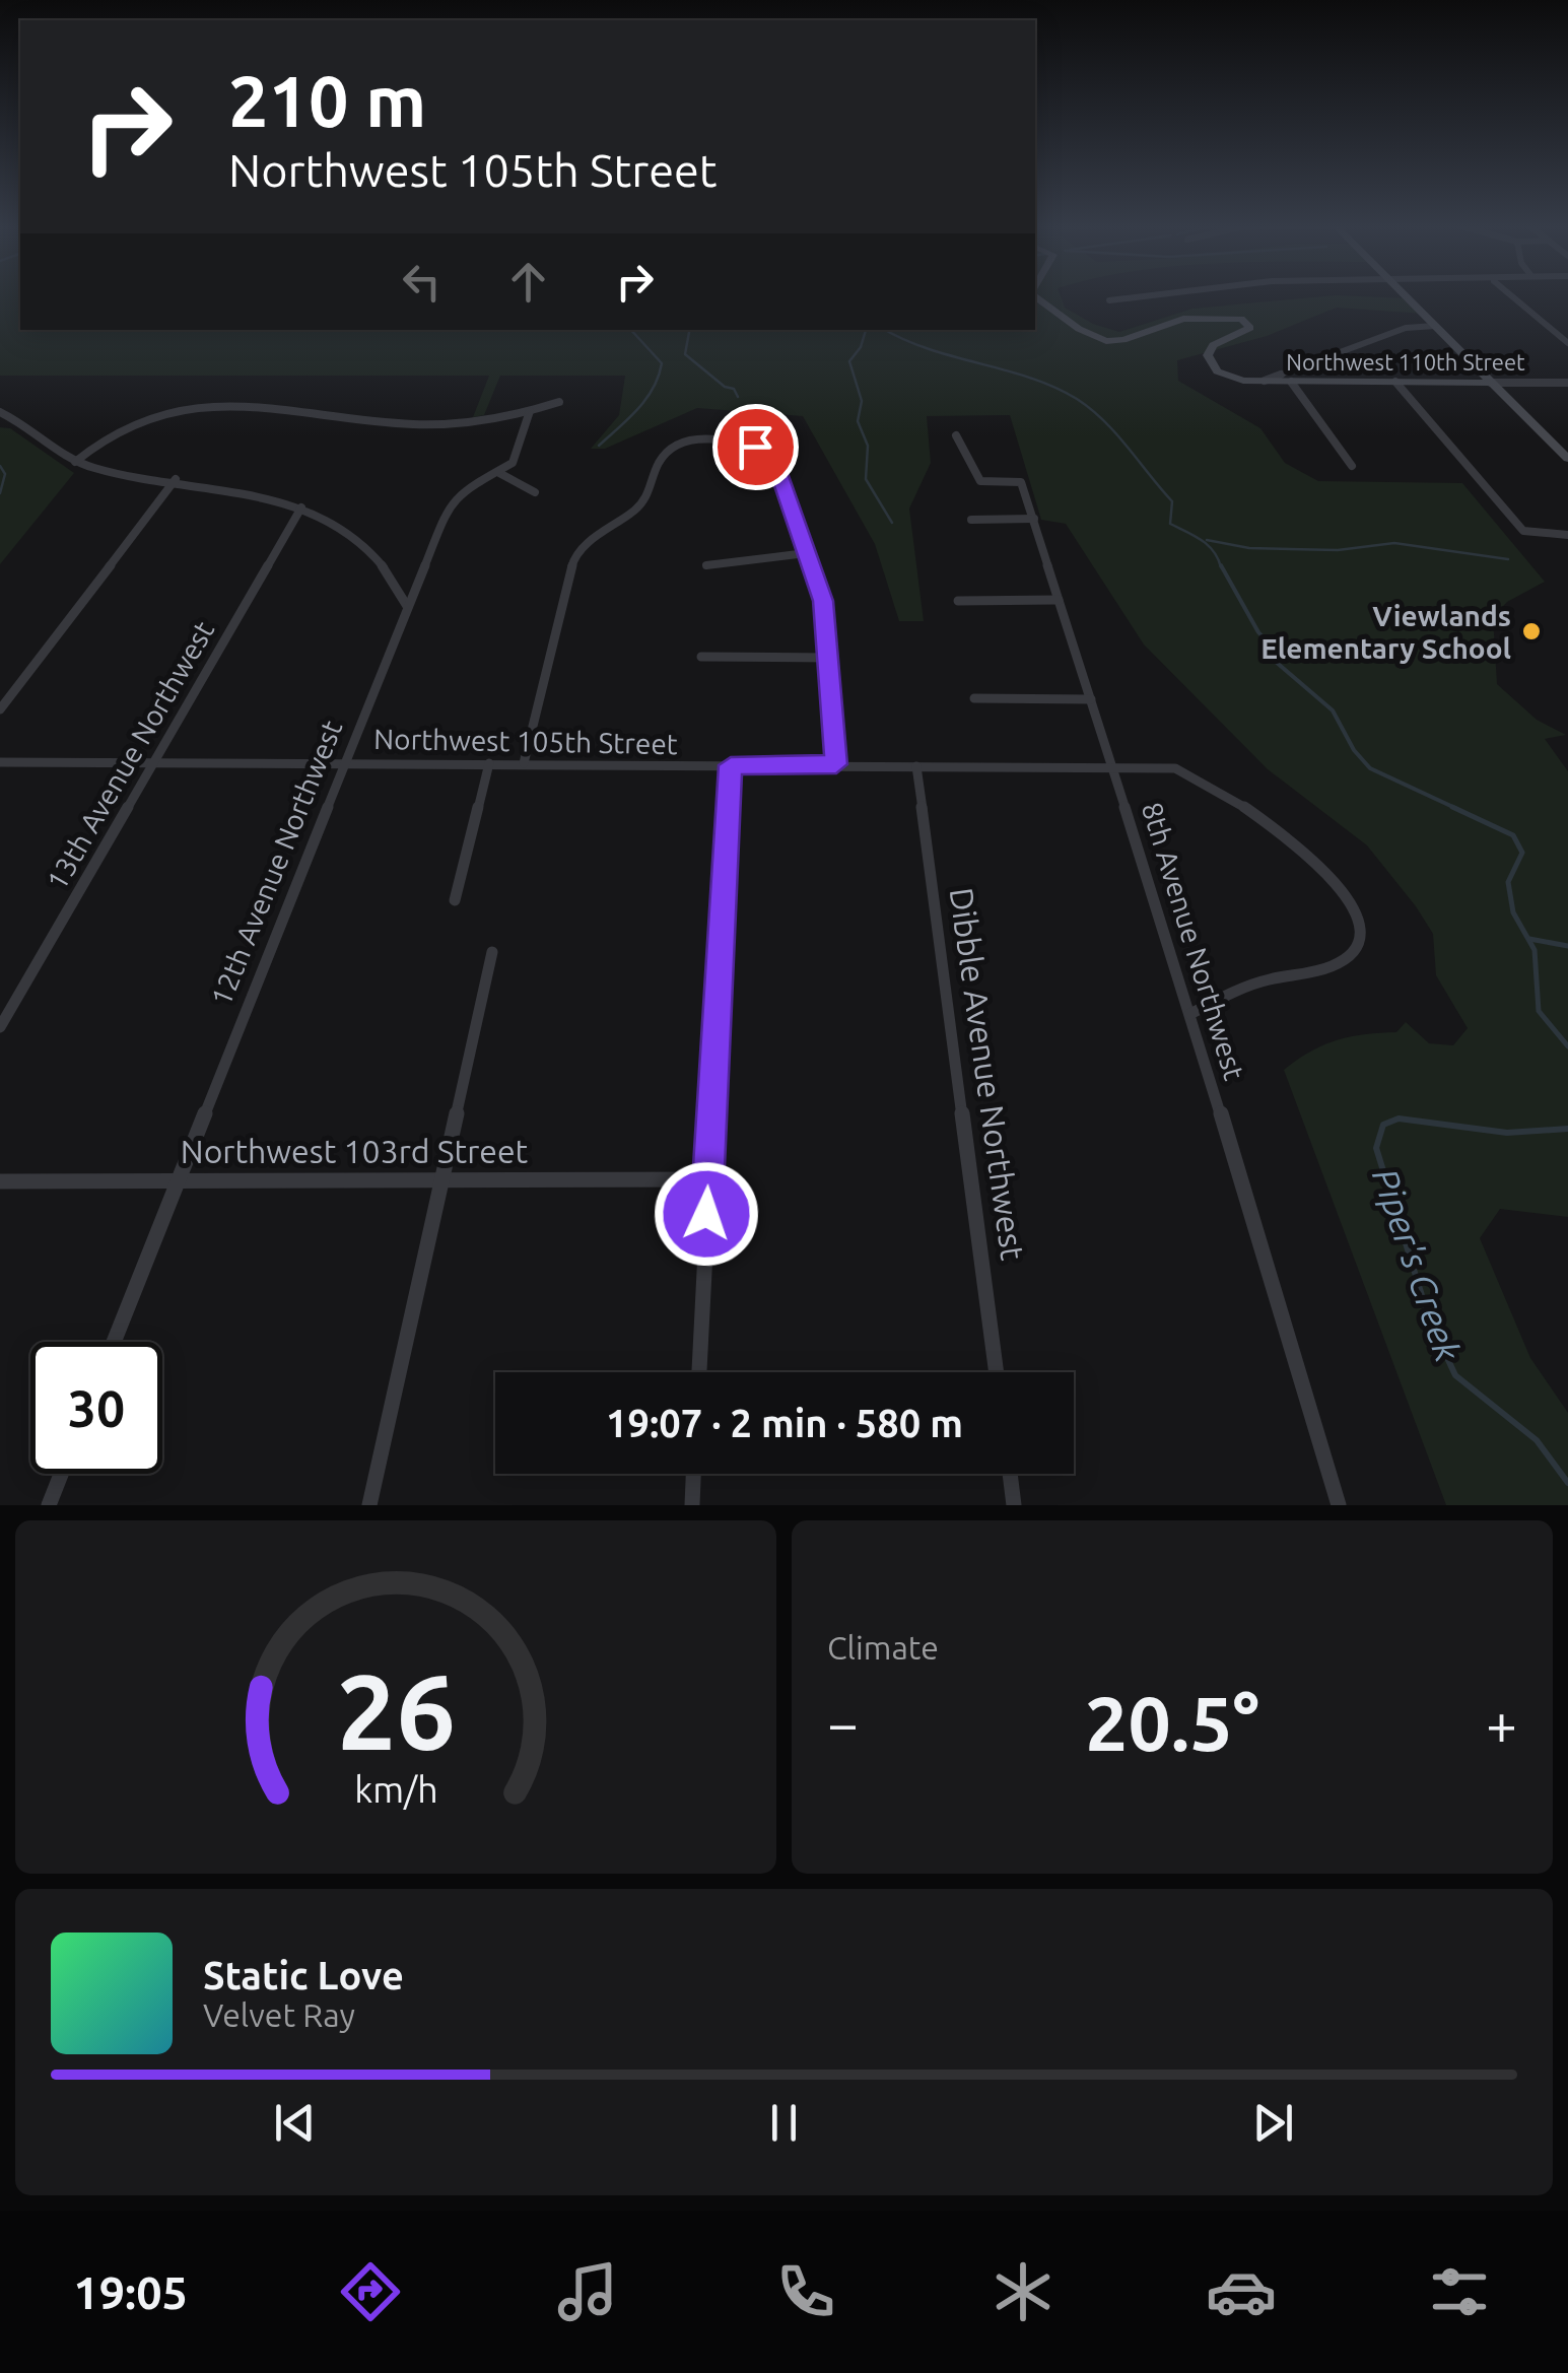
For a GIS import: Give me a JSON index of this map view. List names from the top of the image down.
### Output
{
  "streets": {
    "street": [
      "Northwest 110th Street",
      "Northwest 105th Street",
      "13th Avenue Northwest",
      "12th Avenue Northwest",
      "8th Avenue Northwest",
      "Dibble Avenue Northwest",
      "Northwest 103rd Street"
    ]
  },
  "crossings": [
    ["Northwest 105th Street", "13th Avenue Northwest"],
    ["Northwest 105th Street", "12th Avenue Northwest"],
    ["Northwest 105th Street", "8th Avenue Northwest"],
    ["Northwest 105th Street", "Dibble Avenue Northwest"],
    ["12th Avenue Northwest", "Northwest 103rd Street"]
  ],
  "water": ["Piper's Creek"],
  "places": ["Viewlands Elementary School"],
  "page": {
    "turn": ["210 m", "Northwest 105th Street"],
    "limit": "30",
    "trip": "19:07 · 2 min · 580 m",
    "tile": "Climate",
    "heat": ["−", "20.5°", "+"],
    "song": ["Static Love", "Velvet Ray"],
    "tabs": "19:05",
    "gauge": ["26", "km/h"]
  }
}
